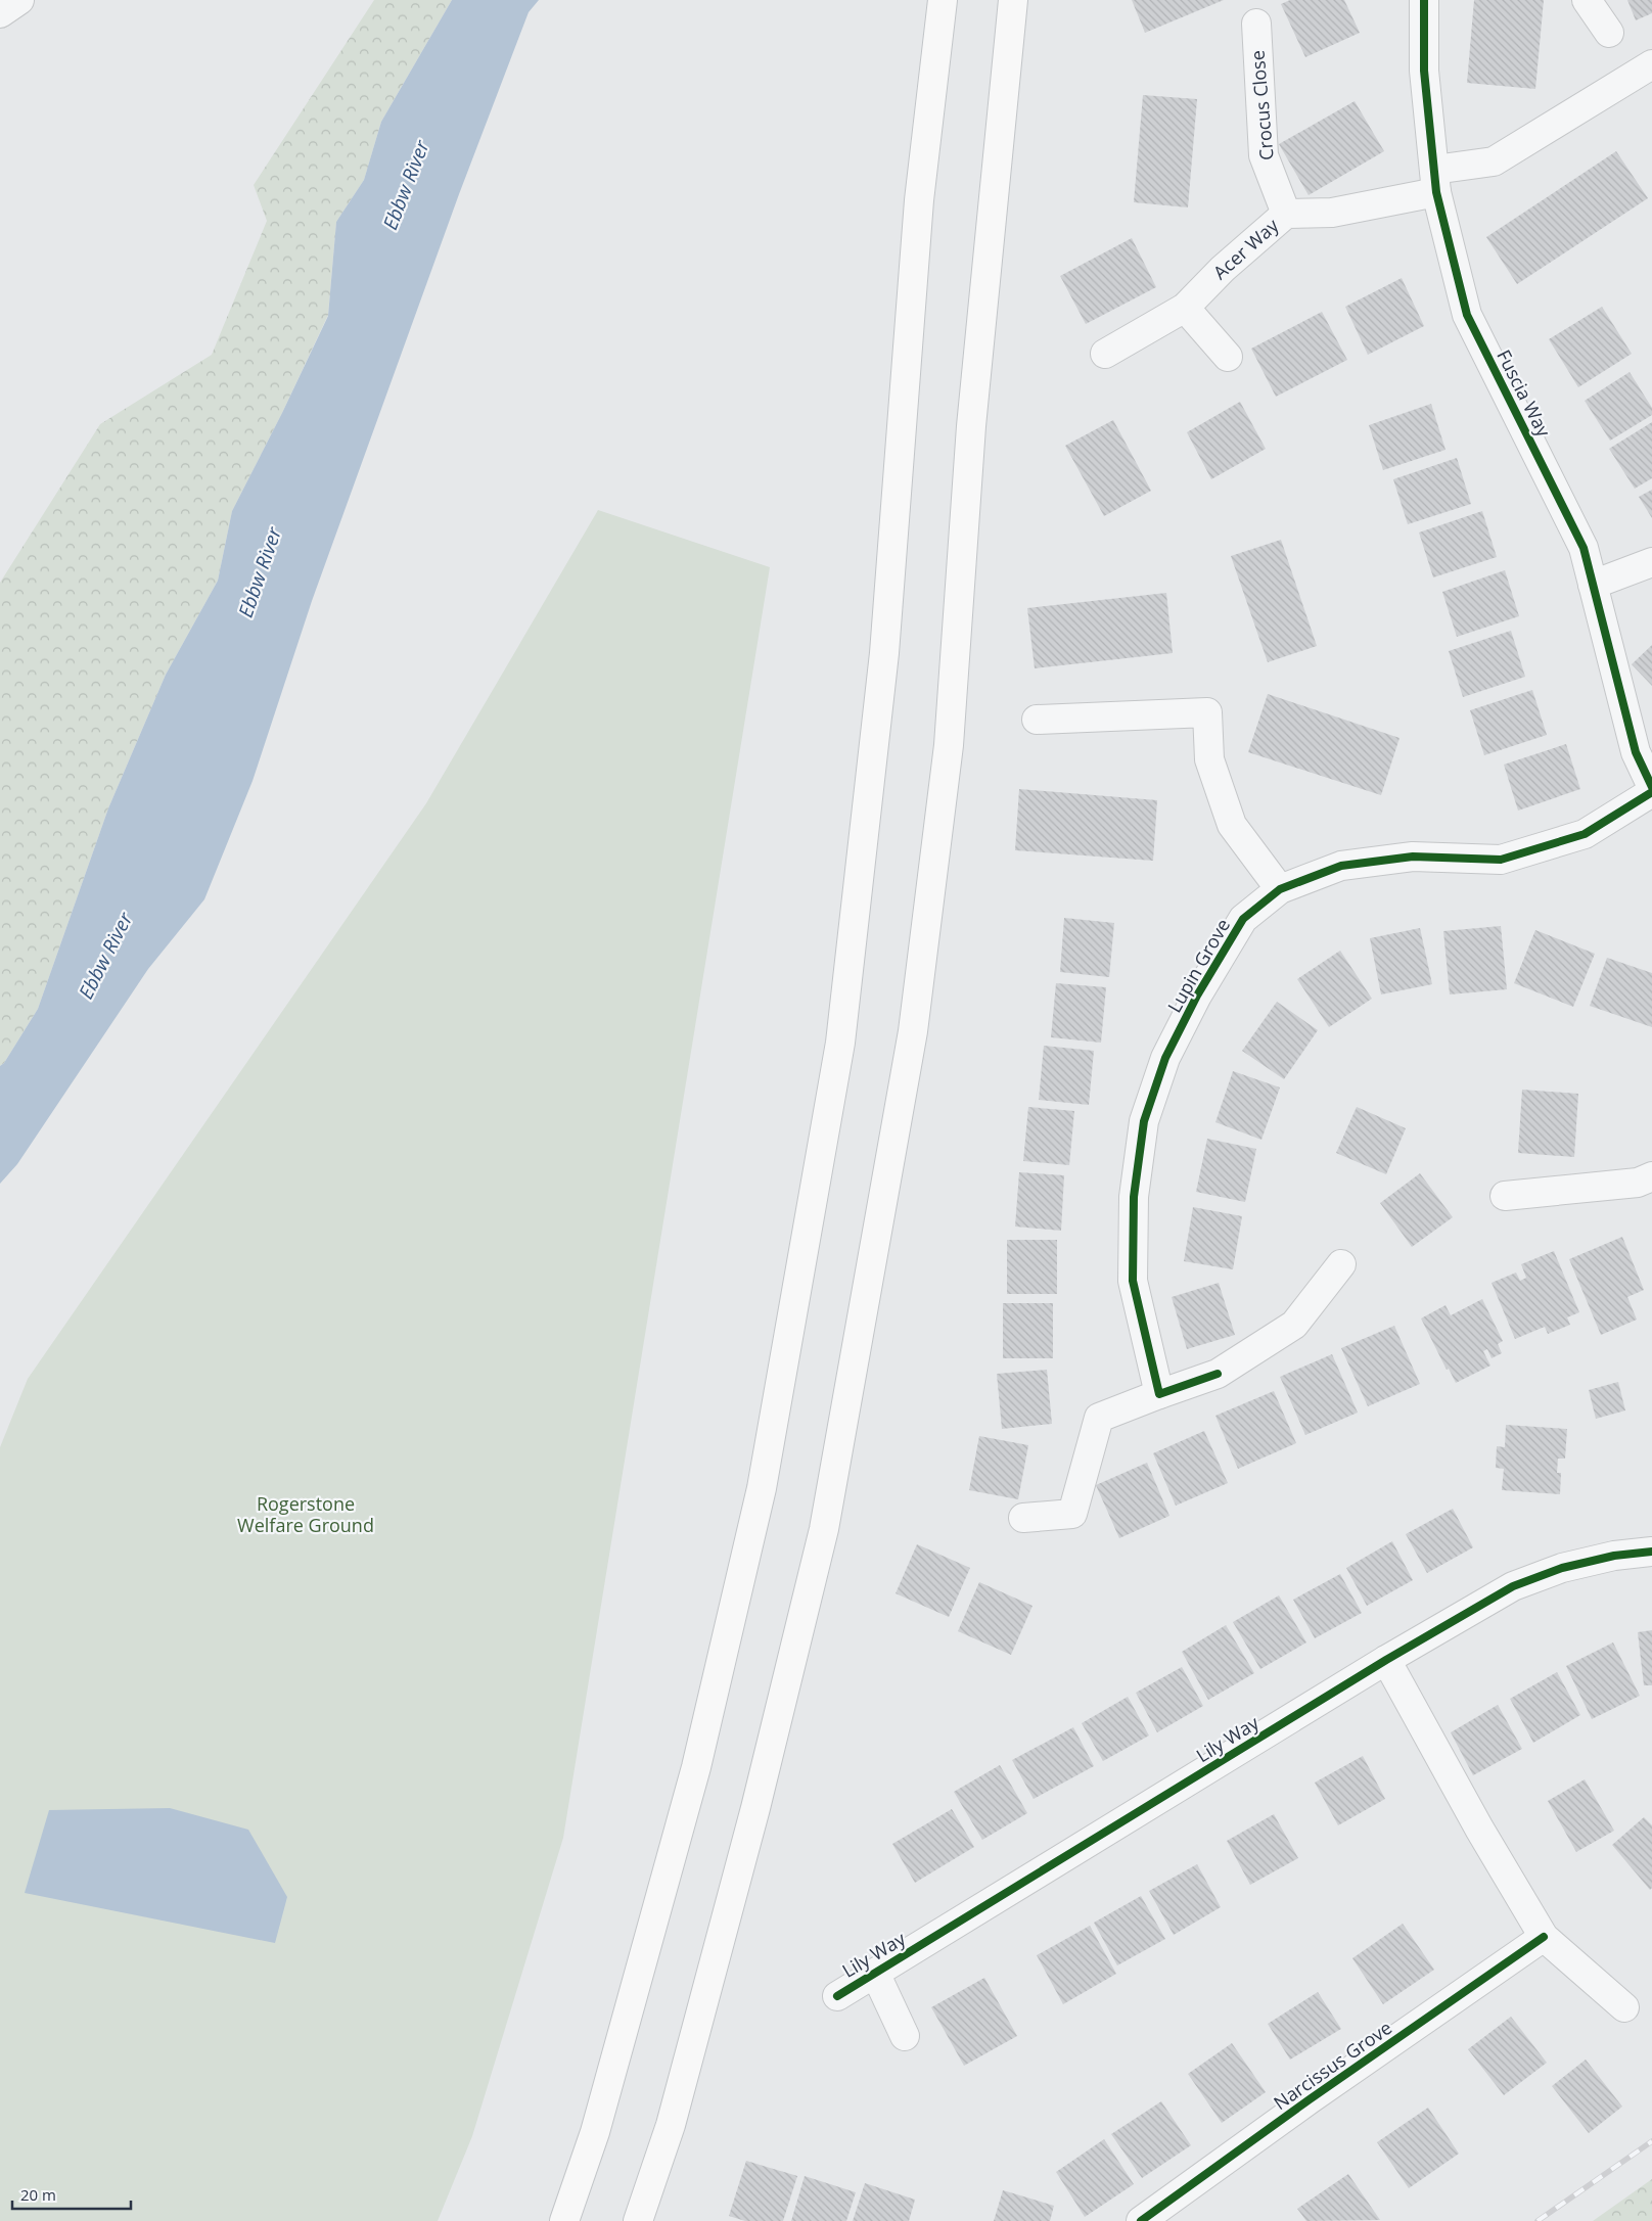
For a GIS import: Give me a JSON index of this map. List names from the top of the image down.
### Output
{
  "streets": {
    "street": [
      "Crocus Close",
      "Acer Way",
      "Fuscia Way",
      "Lupin Grove",
      "Lily Way",
      "Narcissus Grove"
    ]
  },
  "crossings": [
    ["Crocus Close", "Acer Way"],
    ["Acer Way", "Fuscia Way"]
  ],
  "water": ["Ebbw River"],
  "parks": ["Rogerstone Welfare Ground"],
  "scale_bar": "20 m"
}
